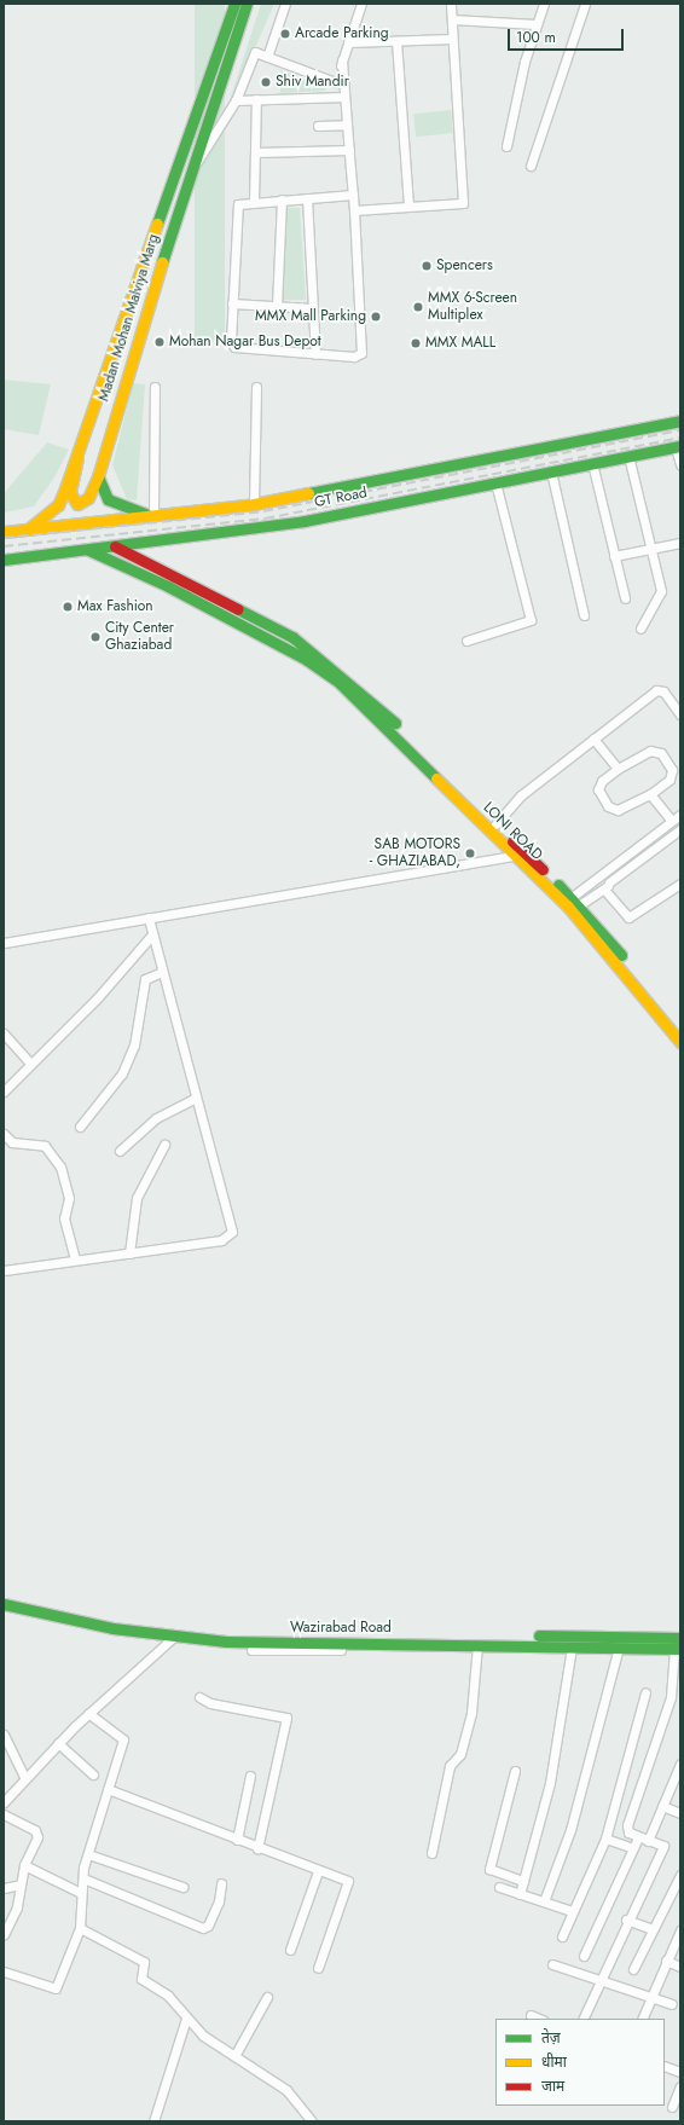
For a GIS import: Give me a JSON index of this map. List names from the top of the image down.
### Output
{
  "streets": {
    "main road": [
      "Madan Mohan Malviya Marg",
      "GT Road",
      "LONI ROAD",
      "Wazirabad Road"
    ]
  },
  "crossings": [
    ["Madan Mohan Malviya Marg", "GT Road"]
  ],
  "places": [
    "Arcade Parking",
    "Shiv Mandir",
    "Spencers",
    "MMX 6-Screen Multiplex",
    "MMX Mall Parking",
    "Mohan Nagar Bus Depot",
    "MMX MALL",
    "Max Fashion",
    "City Center Ghaziabad",
    "SAB MOTORS - GHAZIABAD,"
  ],
  "legend": ["तेज़", "धीमा", "जाम"],
  "scale_bar": "100 m"
}
